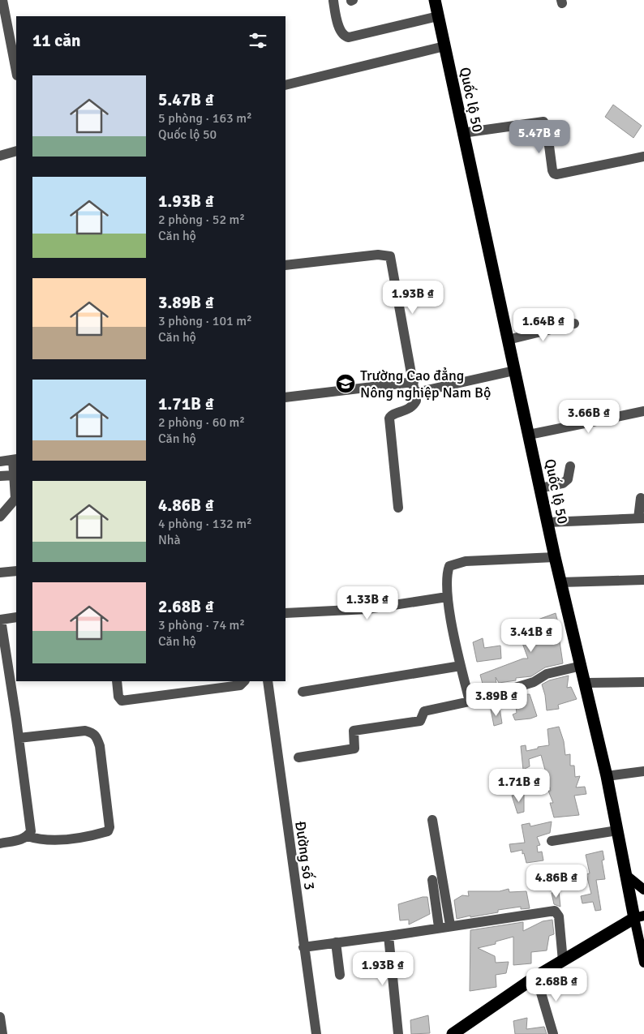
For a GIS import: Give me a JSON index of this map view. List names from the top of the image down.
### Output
{
  "streets": {
    "highway": ["Quốc lộ 50"],
    "street": ["Đường số 3"]
  },
  "places": {
    "school or university": ["Trường Cao đẳng Nông nghiệp Nam Bộ"]
  },
  "page": {
    "heading": "11 căn",
    "list": [
      {
        "name": "5.47B ₫",
        "note": "5 phòng · 163 m² · Quốc lộ 50"
      },
      {
        "name": "1.93B ₫",
        "note": "2 phòng · 52 m² · Căn hộ"
      },
      {
        "name": "3.89B ₫",
        "note": "3 phòng · 101 m² · Căn hộ"
      },
      {
        "name": "1.71B ₫",
        "note": "2 phòng · 60 m² · Căn hộ"
      },
      {
        "name": "4.86B ₫",
        "note": "4 phòng · 132 m² · Nhà"
      },
      {
        "name": "2.68B ₫",
        "note": "3 phòng · 74 m² · Căn hộ"
      }
    ],
    "price": [
      "5.47B ₫",
      "1.93B ₫",
      "1.64B ₫",
      "3.66B ₫",
      "1.33B ₫",
      "3.41B ₫",
      "3.89B ₫",
      "1.71B ₫",
      "4.86B ₫",
      "1.93B ₫",
      "2.68B ₫"
    ]
  }
}
